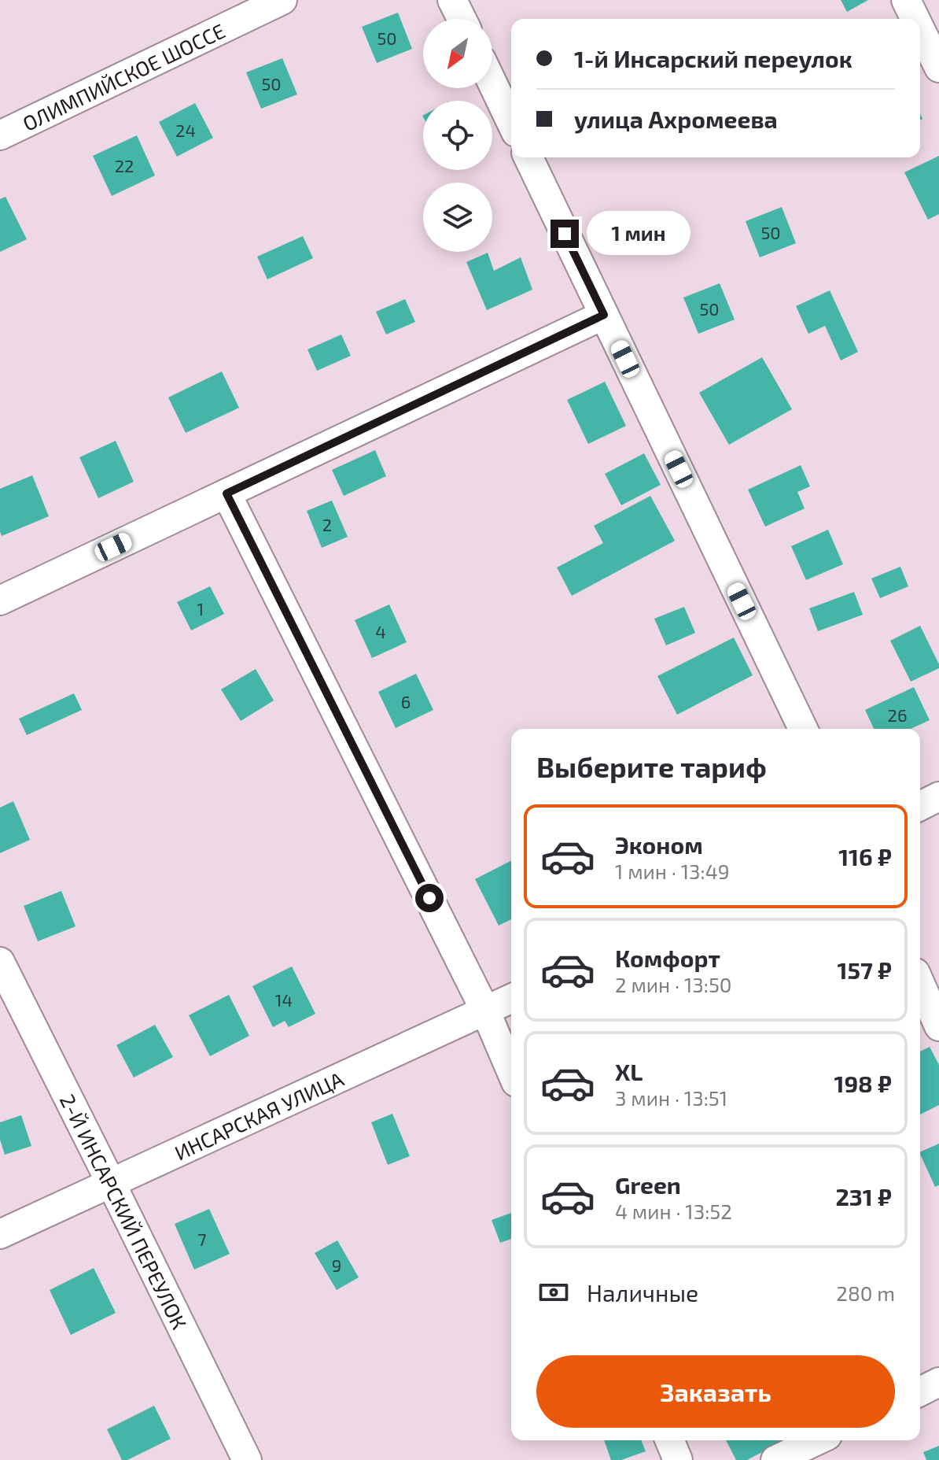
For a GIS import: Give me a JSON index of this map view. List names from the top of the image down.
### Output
{
  "streets": {
    "street": ["ОЛИМПИЙСКОЕ ШОССЕ", "ИНСАРСКАЯ УЛИЦА", "2-Й ИНСАРСКИЙ ПЕРЕУЛОК"]
  },
  "crossings": [
    ["ИНСАРСКАЯ УЛИЦА", "2-Й ИНСАРСКИЙ ПЕРЕУЛОК"]
  ],
  "house_numbers": [
    "50",
    "50",
    "24",
    "22",
    "50",
    "50",
    "2",
    "1",
    "4",
    "6",
    "26",
    "14",
    "7",
    "9"
  ],
  "north": "bottom left",
  "page": {
    "banner": ["1-й Инсарский переулок", "улица Ахромеева"],
    "bubble": "1 мин",
    "heading": "Выберите тариф",
    "list": [
      {
        "name": "Эконом",
        "note": "1 мин · 13:49",
        "value": "116 ₽"
      },
      {
        "name": "Комфорт",
        "note": "2 мин · 13:50",
        "value": "157 ₽"
      },
      {
        "name": "XL",
        "note": "3 мин · 13:51",
        "value": "198 ₽"
      },
      {
        "name": "Green",
        "note": "4 мин · 13:52",
        "value": "231 ₽"
      }
    ],
    "pay": ["Наличные", "280 m"],
    "buttons": "Заказать"
  }
}
